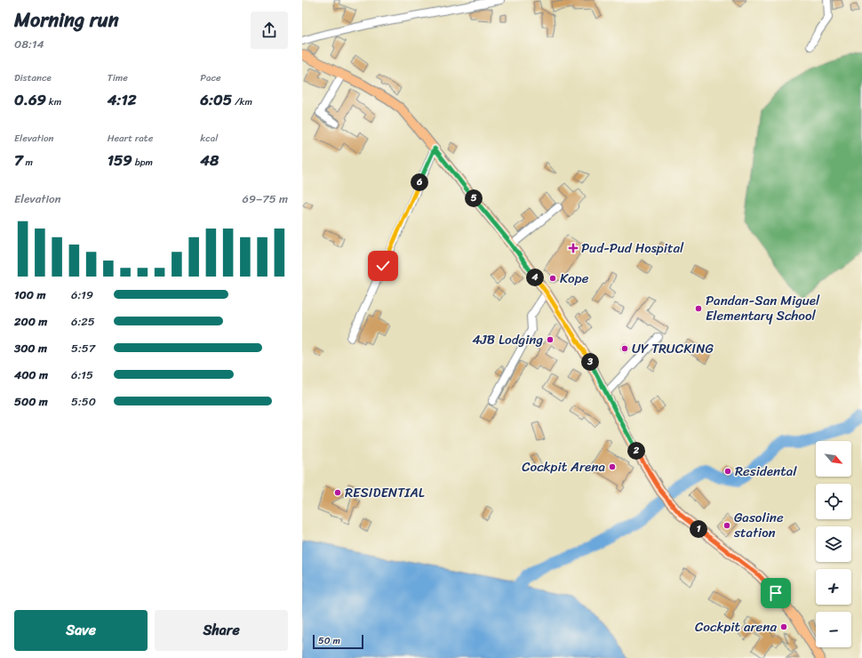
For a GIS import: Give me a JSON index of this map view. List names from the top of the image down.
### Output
{
  "places": {
    "health": ["Pud-Pud Hospital"],
    "other": [
      "Kope",
      "Pandan-San Miguel Elementary School",
      "4JB Lodging",
      "UY TRUCKING",
      "Cockpit Arena",
      "Residental",
      "RESIDENTIAL",
      "Gasoline station",
      "Cockpit arena"
    ]
  },
  "scale_bar": "50 m",
  "north": "bottom right",
  "page": {
    "heading": ["Morning run", "08:14"],
    "stats": [
      ["Distance", "0.69 km"],
      ["Time", "4:12"],
      ["Pace", "6:05 /km"],
      ["Elevation", "7 m"],
      ["Heart rate", "159 bpm"],
      ["kcal", "48"]
    ],
    "pins": [
      "6",
      "5",
      "4",
      "3",
      "2",
      "1"
    ],
    "chart": ["Elevation", "69–75 m"],
    "list": [
      {
        "name": "100 m",
        "note": "6:19"
      },
      {
        "name": "200 m",
        "note": "6:25"
      },
      {
        "name": "300 m",
        "note": "5:57"
      },
      {
        "name": "400 m",
        "note": "6:15"
      },
      {
        "name": "500 m",
        "note": "5:50"
      }
    ],
    "map_buttons": ["+", "−"],
    "buttons": ["Save", "Share"],
    "scale": "50 m"
  }
}
